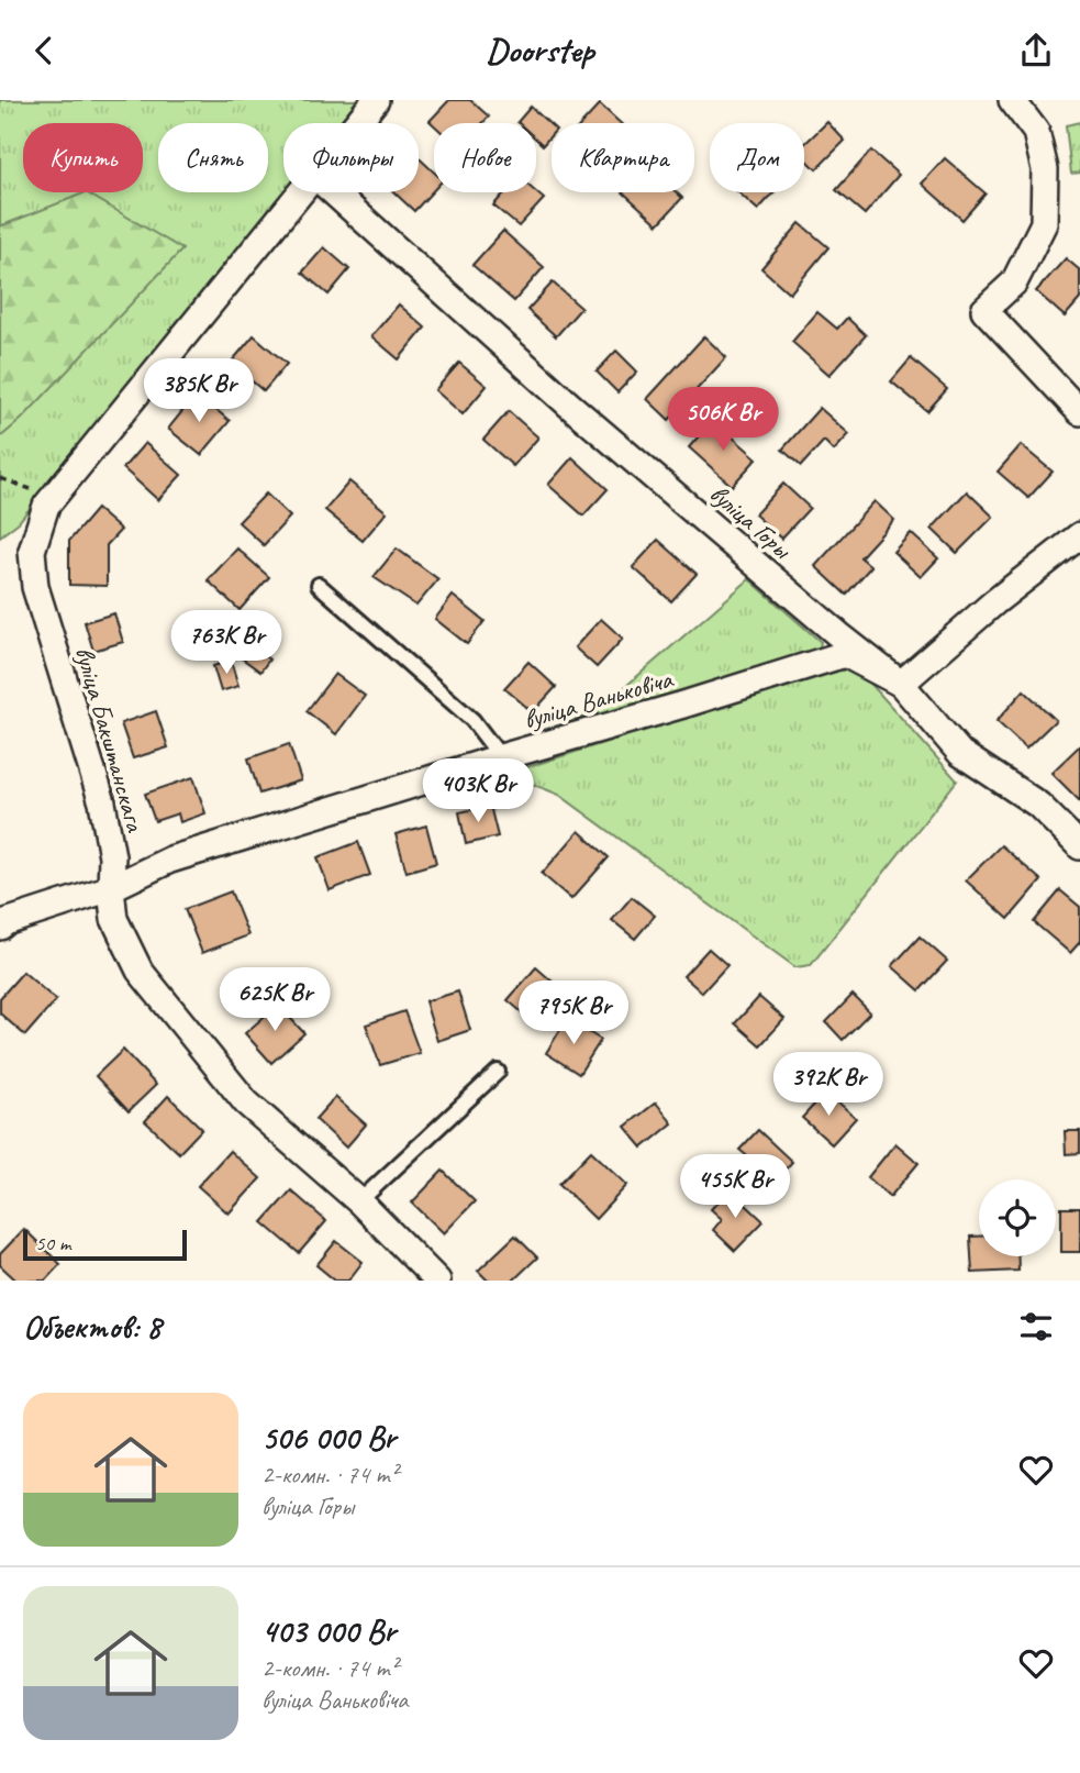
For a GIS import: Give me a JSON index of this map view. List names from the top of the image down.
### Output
{
  "streets": {
    "street": ["вуліца Горы", "вуліца Ваньковіча", "вуліца Бакштанскага"]
  },
  "crossings": [
    ["вуліца Горы", "вуліца Ваньковіча"],
    ["вуліца Ваньковіча", "вуліца Бакштанскага"]
  ],
  "scale_bar": "50 m",
  "page": {
    "header": "Doorstep",
    "chip": [
      "Купить",
      "Снять",
      "Фильтры",
      "Новое",
      "Квартира",
      "Дом"
    ],
    "price": [
      "385K Br",
      "506K Br",
      "763K Br",
      "403K Br",
      "625K Br",
      "795K Br",
      "392K Br",
      "455K Br"
    ],
    "scale": "50 m",
    "heading": "Объектов: 8",
    "list": [
      {
        "name": "506 000 Br",
        "note": "2-комн. · 74 m² · вуліца Горы"
      },
      {
        "name": "403 000 Br",
        "note": "2-комн. · 74 m² · вуліца Ваньковіча"
      }
    ]
  }
}
